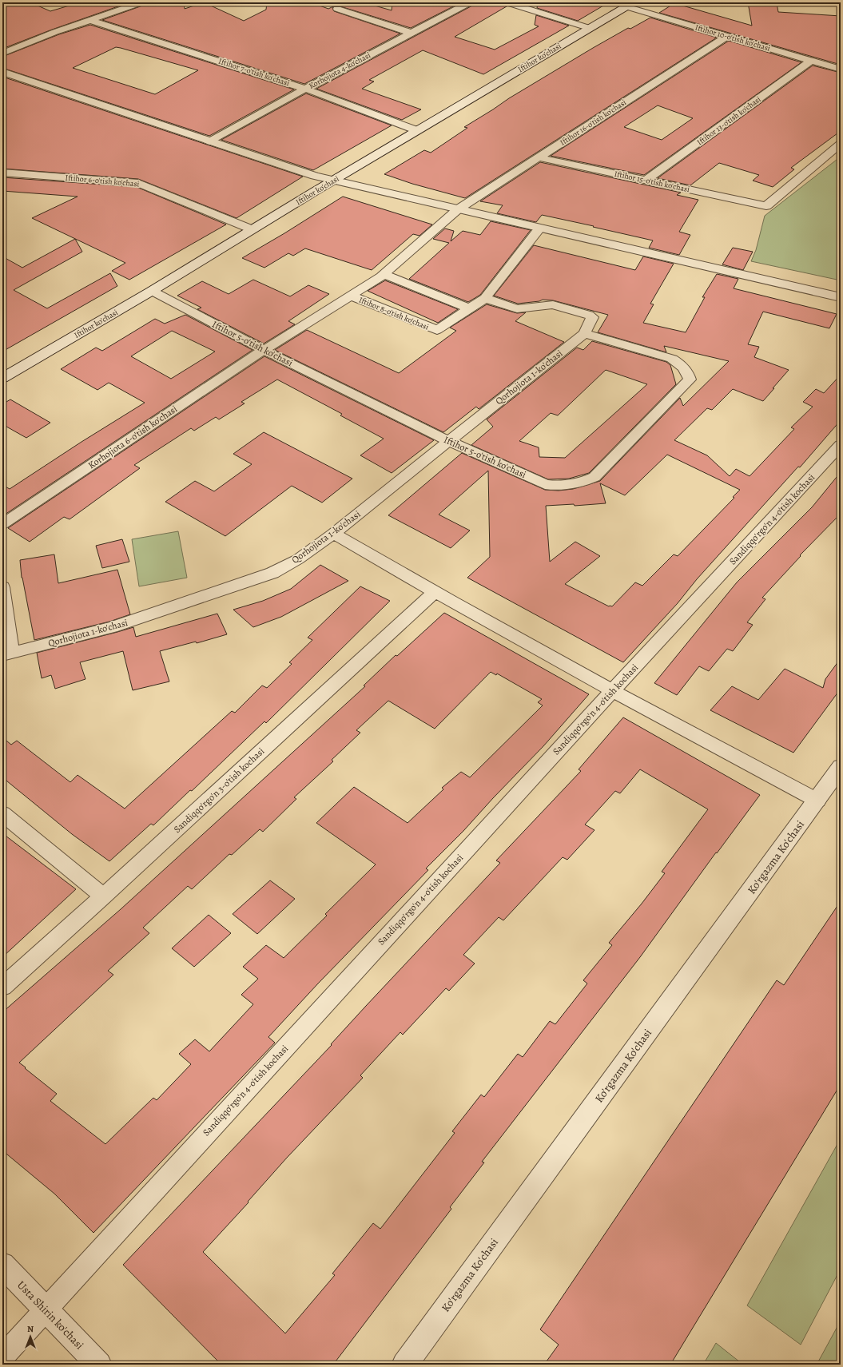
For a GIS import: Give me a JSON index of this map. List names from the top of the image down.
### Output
{
  "streets": {
    "street": [
      "Iftihor 10-o'tish ko'chasi",
      "Iftihor ko'chasi",
      "Korhojiota 4-ko'chasi",
      "Iftihor 7-o'tish ko'chasi",
      "Iftihor 13-o'tish ko'chasi",
      "Iftihor 16-o'tish ko'chasi",
      "Iftihor 6-o'tish ko'chasi",
      "Iftihor 15-o'tish ko'chasi",
      "Iftihor 8-o'tish ko'chasi",
      "Iftihor 5-o'tish ko'chasi",
      "Qorhojiota 1-ko'chasi",
      "Korhojiota 6-o'tish ko'chasi",
      "Sandiqqo'rgo'n 4-o'tish kochasi",
      "Sandiqqo'rgo'n 3-o'tish kochasi",
      "Ko'rgazma Ko'chasi",
      "Usta Shirin ko'chasi"
    ]
  },
  "crossings": [
    ["Iftihor 10-o'tish ko'chasi", "Iftihor ko'chasi"],
    ["Iftihor 10-o'tish ko'chasi", "Iftihor 13-o'tish ko'chasi"],
    ["Iftihor 10-o'tish ko'chasi", "Iftihor 16-o'tish ko'chasi"],
    ["Iftihor ko'chasi", "Iftihor 7-o'tish ko'chasi"],
    ["Iftihor ko'chasi", "Iftihor 6-o'tish ko'chasi"],
    ["Iftihor ko'chasi", "Iftihor 5-o'tish ko'chasi"],
    ["Korhojiota 4-ko'chasi", "Iftihor 7-o'tish ko'chasi"],
    ["Iftihor 13-o'tish ko'chasi", "Iftihor 15-o'tish ko'chasi"],
    ["Iftihor 16-o'tish ko'chasi", "Iftihor 15-o'tish ko'chasi"],
    ["Iftihor 16-o'tish ko'chasi", "Iftihor 8-o'tish ko'chasi"],
    ["Iftihor 8-o'tish ko'chasi", "Iftihor 5-o'tish ko'chasi"],
    ["Iftihor 8-o'tish ko'chasi", "Qorhojiota 1-ko'chasi"],
    ["Iftihor 8-o'tish ko'chasi", "Korhojiota 6-o'tish ko'chasi"],
    ["Iftihor 5-o'tish ko'chasi", "Qorhojiota 1-ko'chasi"],
    ["Iftihor 5-o'tish ko'chasi", "Korhojiota 6-o'tish ko'chasi"],
    ["Sandiqqo'rgo'n 4-o'tish kochasi", "Usta Shirin ko'chasi"]
  ],
  "north": "top"
}
